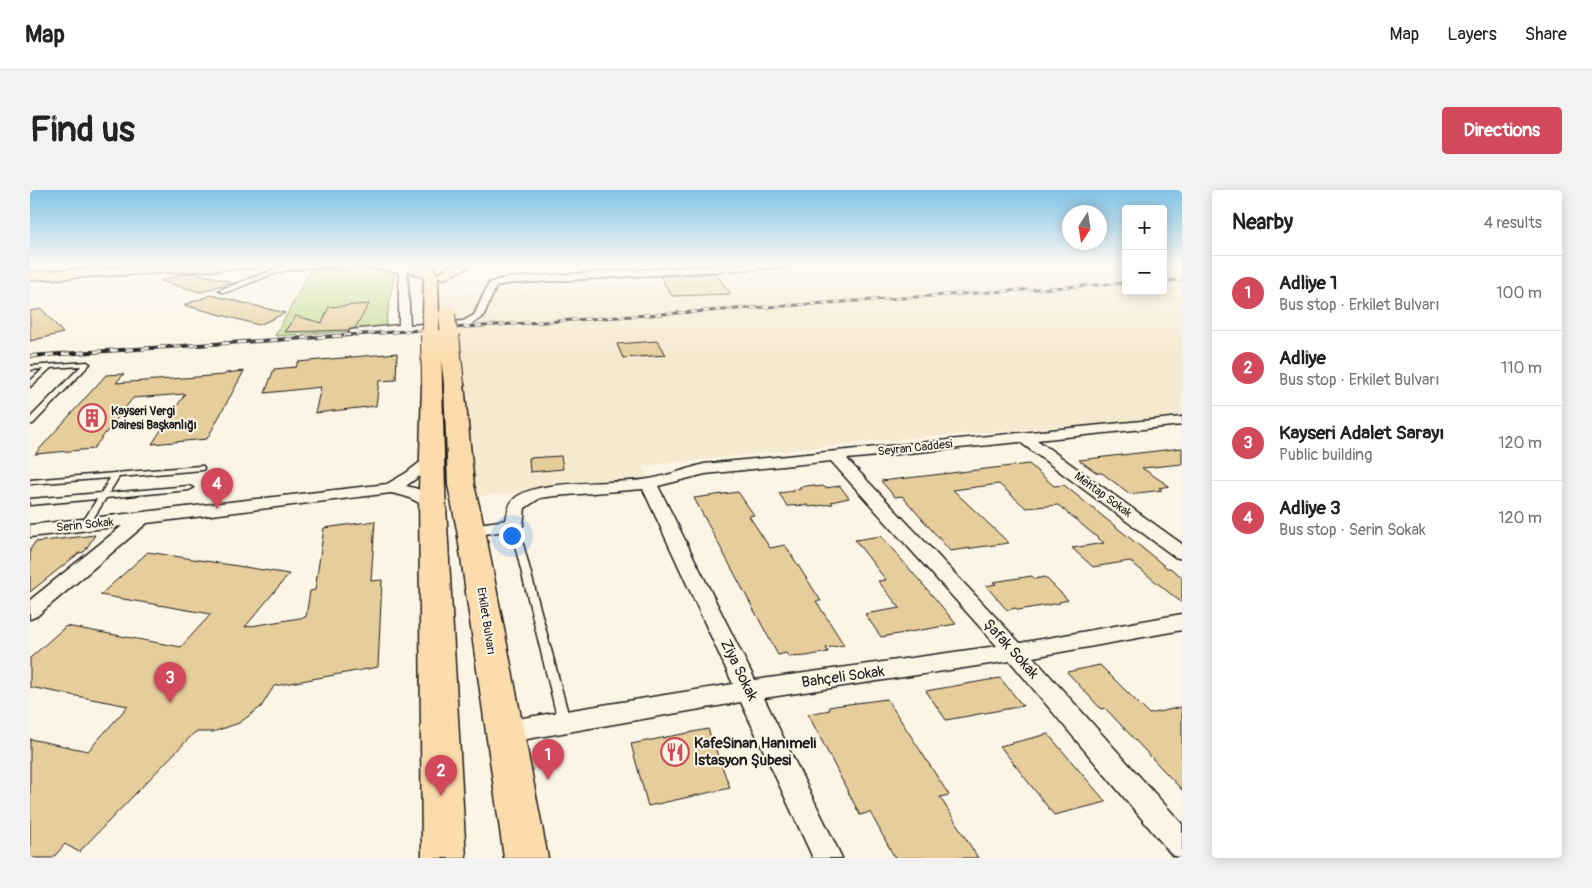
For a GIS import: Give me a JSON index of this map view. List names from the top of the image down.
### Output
{
  "streets": {
    "main road": ["Erkilet Bulvarı"],
    "street": [
      "Seyran Caddesi",
      "Mehtap Sokak",
      "Serin Sokak",
      "Şafak Sokak",
      "Ziya Sokak",
      "Bahçeli Sokak"
    ]
  },
  "crossings": [
    ["Seyran Caddesi", "Mehtap Sokak"],
    ["Seyran Caddesi", "Şafak Sokak"],
    ["Seyran Caddesi", "Ziya Sokak"],
    ["Erkilet Bulvarı", "Bahçeli Sokak"],
    ["Şafak Sokak", "Bahçeli Sokak"],
    ["Ziya Sokak", "Bahçeli Sokak"]
  ],
  "places": {
    "building": ["Kayseri Vergi Dairesi Başkanlığı"],
    "restaurant": ["KafeSinan Hanımeli İstasyon Şubesi"]
  },
  "north": "bottom",
  "page": {
    "header": "Map",
    "nav": ["Map", "Layers", "Share"],
    "buttons": "Directions",
    "title": "Find us",
    "heading": ["Nearby", "4 results"],
    "map_buttons": ["+", "−"],
    "list": [
      {
        "mark": "1",
        "name": "Adliye 1",
        "note": "Bus stop · Erkilet Bulvarı",
        "value": "100 m"
      },
      {
        "mark": "2",
        "name": "Adliye",
        "note": "Bus stop · Erkilet Bulvarı",
        "value": "110 m"
      },
      {
        "mark": "3",
        "name": "Kayseri Adalet Sarayı",
        "note": "Public building",
        "value": "120 m"
      },
      {
        "mark": "4",
        "name": "Adliye 3",
        "note": "Bus stop · Serin Sokak",
        "value": "120 m"
      }
    ],
    "pins": [
      "4",
      "3",
      "1",
      "2"
    ]
  }
}
